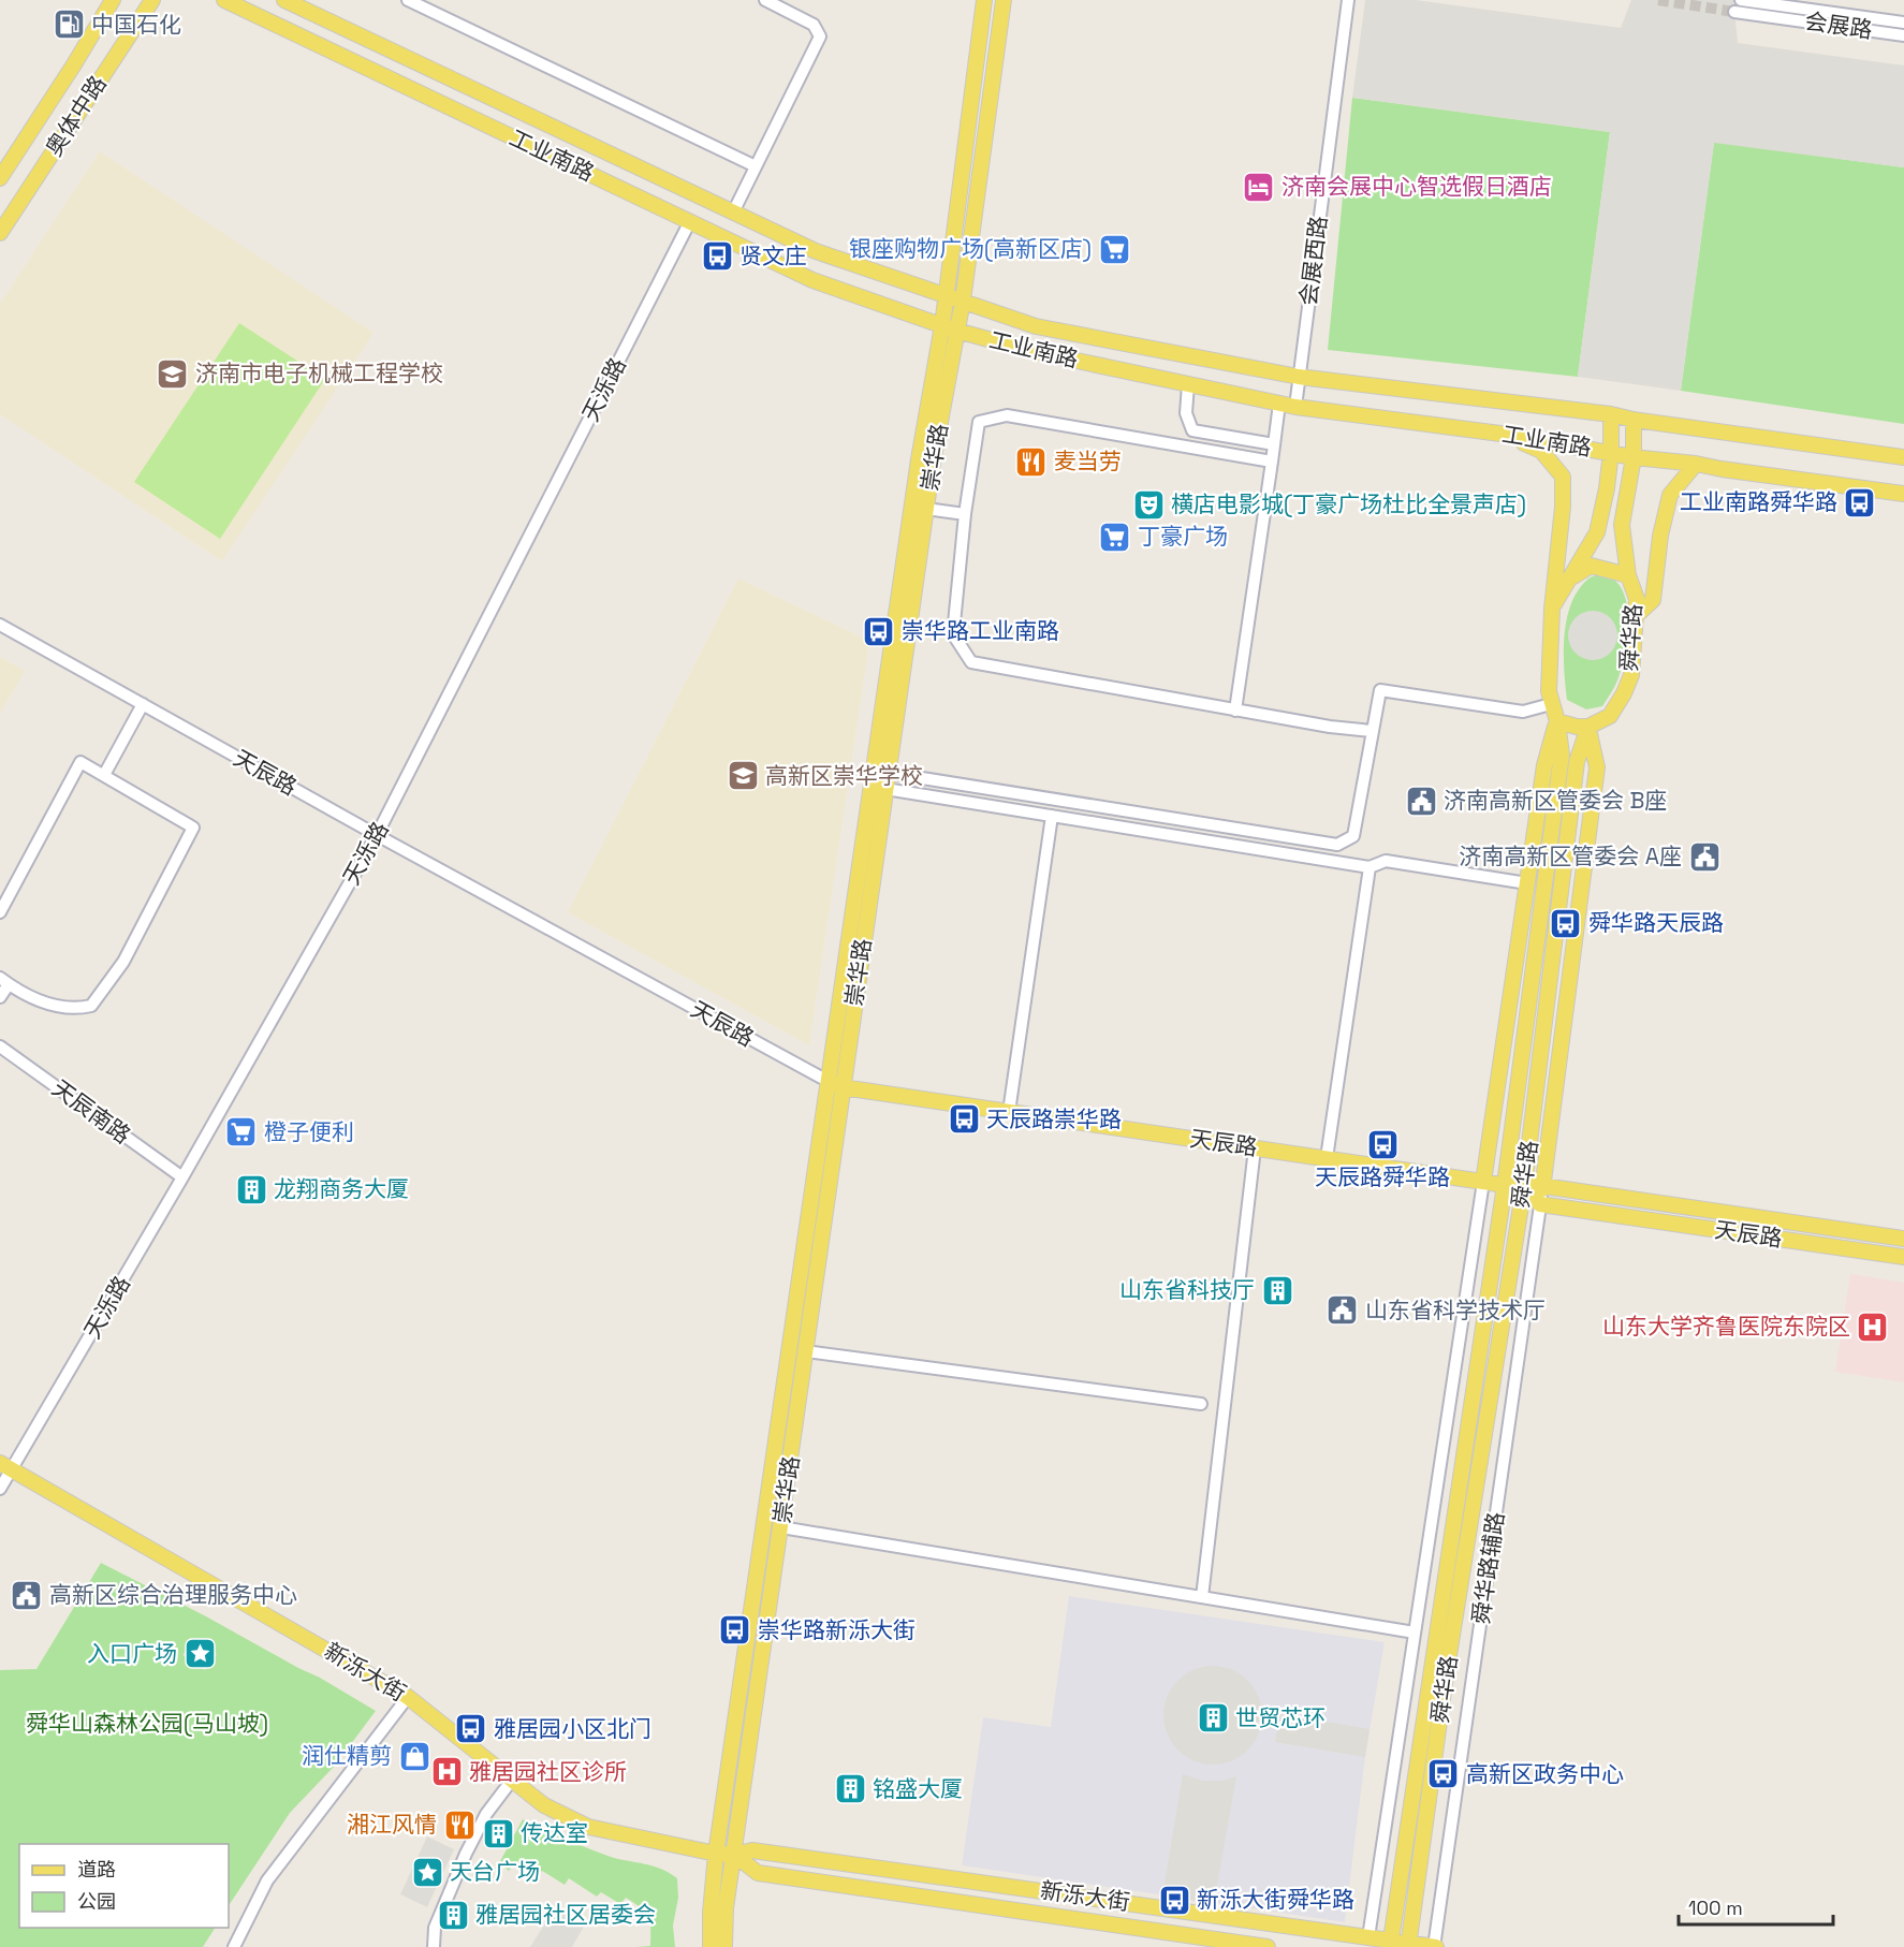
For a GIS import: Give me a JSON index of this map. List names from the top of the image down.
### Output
{
  "streets": {
    "main road": [
      "奥体中路",
      "工业南路",
      "崇华路",
      "舜华路",
      "天辰路",
      "新泺大街"
    ],
    "street": [
      "会展路",
      "会展西路",
      "天泺路",
      "天辰南路",
      "舜华路辅路"
    ]
  },
  "crossings": [
    ["工业南路", "会展西路"],
    ["工业南路", "天泺路"],
    ["工业南路", "崇华路"],
    ["工业南路", "舜华路"],
    ["天泺路", "天辰路"],
    ["天泺路", "天辰南路"],
    ["天泺路", "新泺大街"],
    ["崇华路", "天辰路"],
    ["崇华路", "新泺大街"],
    ["舜华路", "天辰路"],
    ["舜华路", "新泺大街"],
    ["天辰路", "舜华路辅路"],
    ["舜华路辅路", "新泺大街"]
  ],
  "parks": ["舜华山森林公园(马山坡)"],
  "places": {
    "fuel station": ["中国石化"],
    "hotel": ["济南会展中心智选假日酒店"],
    "supermarket": ["银座购物广场(高新区店)", "丁豪广场", "橙子便利"],
    "bus stop": [
      "贤文庄",
      "工业南路舜华路",
      "崇华路工业南路",
      "舜华路天辰路",
      "天辰路崇华路",
      "天辰路舜华路",
      "崇华路新泺大街",
      "雅居园小区北门",
      "高新区政务中心",
      "新泺大街舜华路"
    ],
    "school or university": ["济南市电子机械工程学校", "高新区崇华学校"],
    "restaurant": ["麦当劳", "湘江风情"],
    "theatre": ["横店电影城(丁豪广场杜比全景声店)"],
    "public building": [
      "济南高新区管委会 B座",
      "济南高新区管委会 A座",
      "山东省科学技术厅",
      "高新区综合治理服务中心"
    ],
    "building": [
      "龙翔商务大厦",
      "山东省科技厅",
      "世贸芯环",
      "铭盛大厦",
      "传达室",
      "雅居园社区居委会"
    ],
    "hospital": ["山东大学齐鲁医院东院区", "雅居园社区诊所"],
    "place": ["入口广场", "天台广场"],
    "shop": ["润仕精剪"]
  },
  "legend": ["道路", "公园"],
  "scale_bar": "100 m"
}
